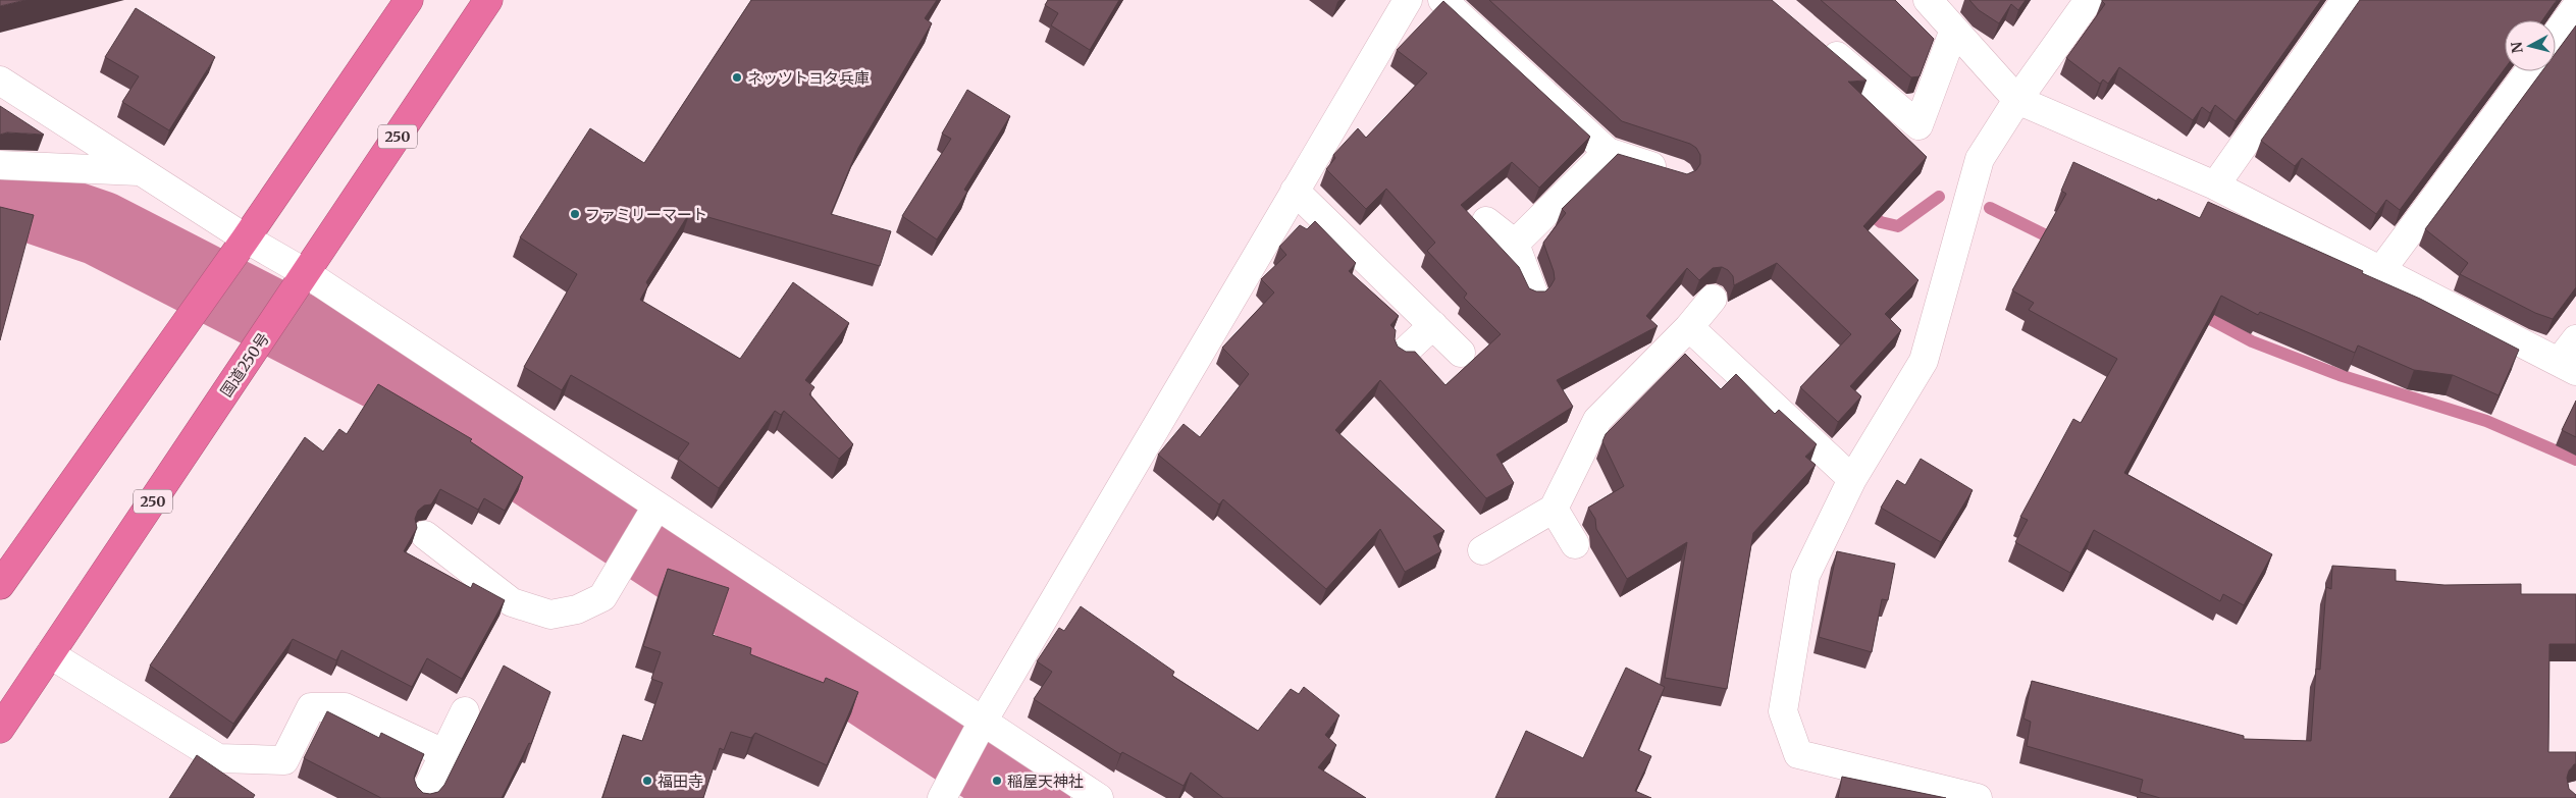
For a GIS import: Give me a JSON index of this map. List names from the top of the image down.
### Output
{
  "streets": {
    "highway": ["250", "国道250号"]
  },
  "places": [
    "ネッツトヨタ兵庫",
    "ファミリーマート",
    "福田寺",
    "稲屋天神社"
  ],
  "north": "left"
}
